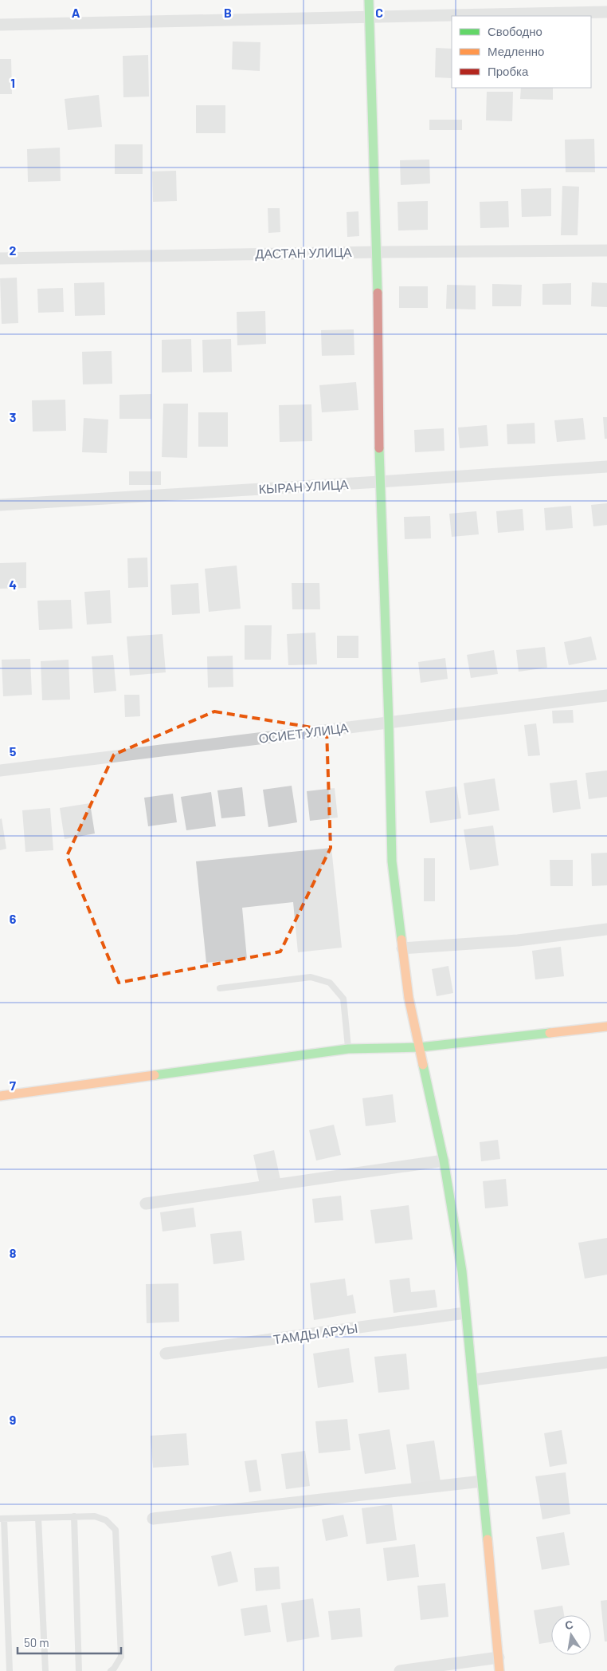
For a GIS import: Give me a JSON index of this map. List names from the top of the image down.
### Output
{
  "streets": {
    "street": [
      "ДАСТАН УЛИЦА",
      "КЫРАН УЛИЦА",
      "ОСИЕТ УЛИЦА",
      "ТАМДЫ АРУЫ"
    ]
  },
  "legend": ["Свободно", "Медленно", "Пробка"],
  "scale_bar": "50 m",
  "north": "top",
  "grid": {
    "columns": ["A", "B", "C"],
    "rows": [
      "1",
      "2",
      "3",
      "4",
      "5",
      "6",
      "7",
      "8",
      "9"
    ]
  }
}
